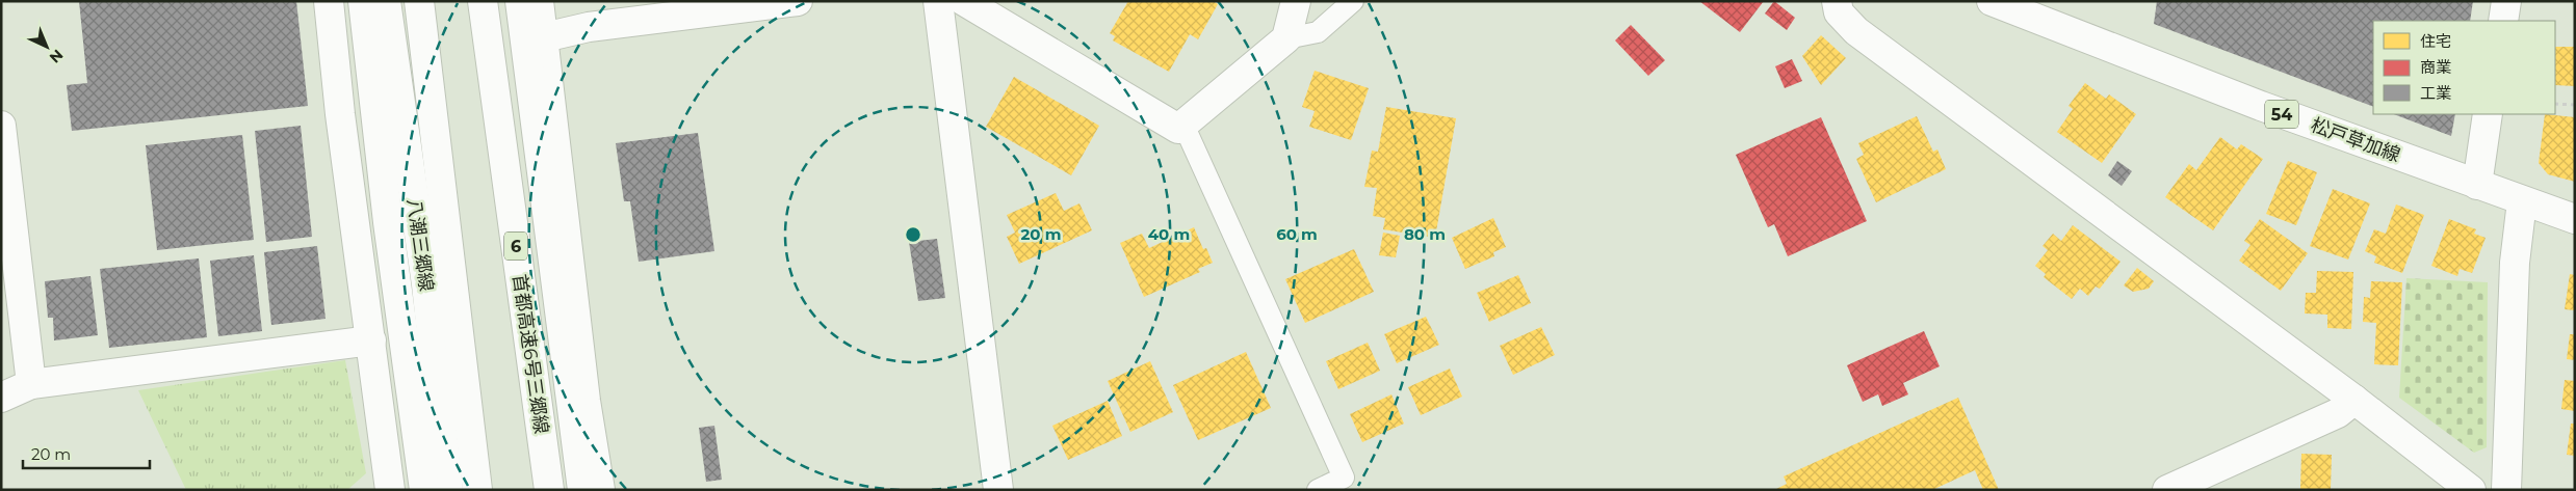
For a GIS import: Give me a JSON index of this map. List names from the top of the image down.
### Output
{
  "streets": {
    "main road": [
      "54",
      "松戸草加線",
      "八潮三郷線",
      "6",
      "首都高速6号三郷線"
    ]
  },
  "legend": ["住宅", "商業", "工業"],
  "scale_bar": "20 m",
  "north": "bottom right",
  "rings": [
    "20 m",
    "40 m",
    "60 m",
    "80 m"
  ]
}
